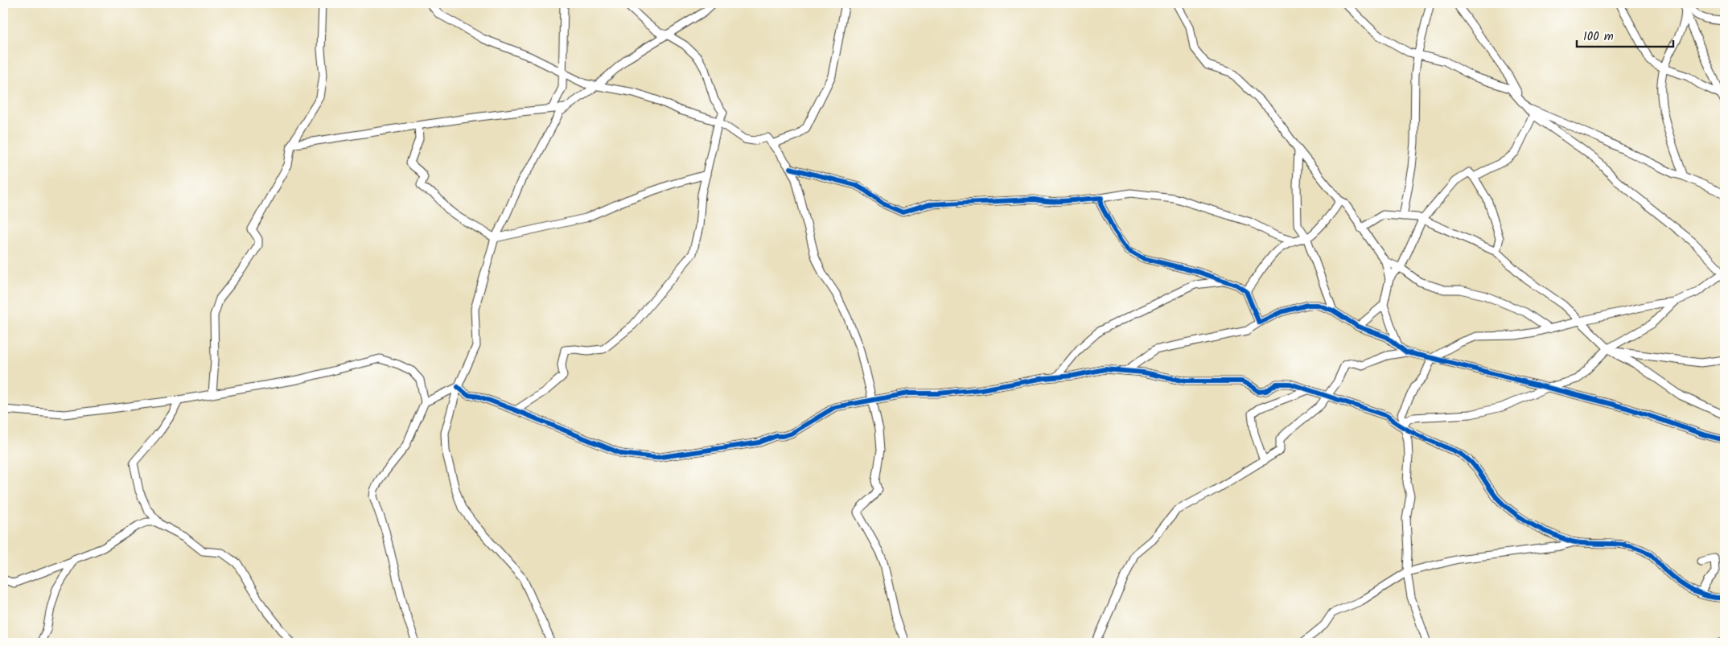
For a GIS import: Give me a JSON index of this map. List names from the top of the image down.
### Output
{
  "scale_bar": "100 m"
}
